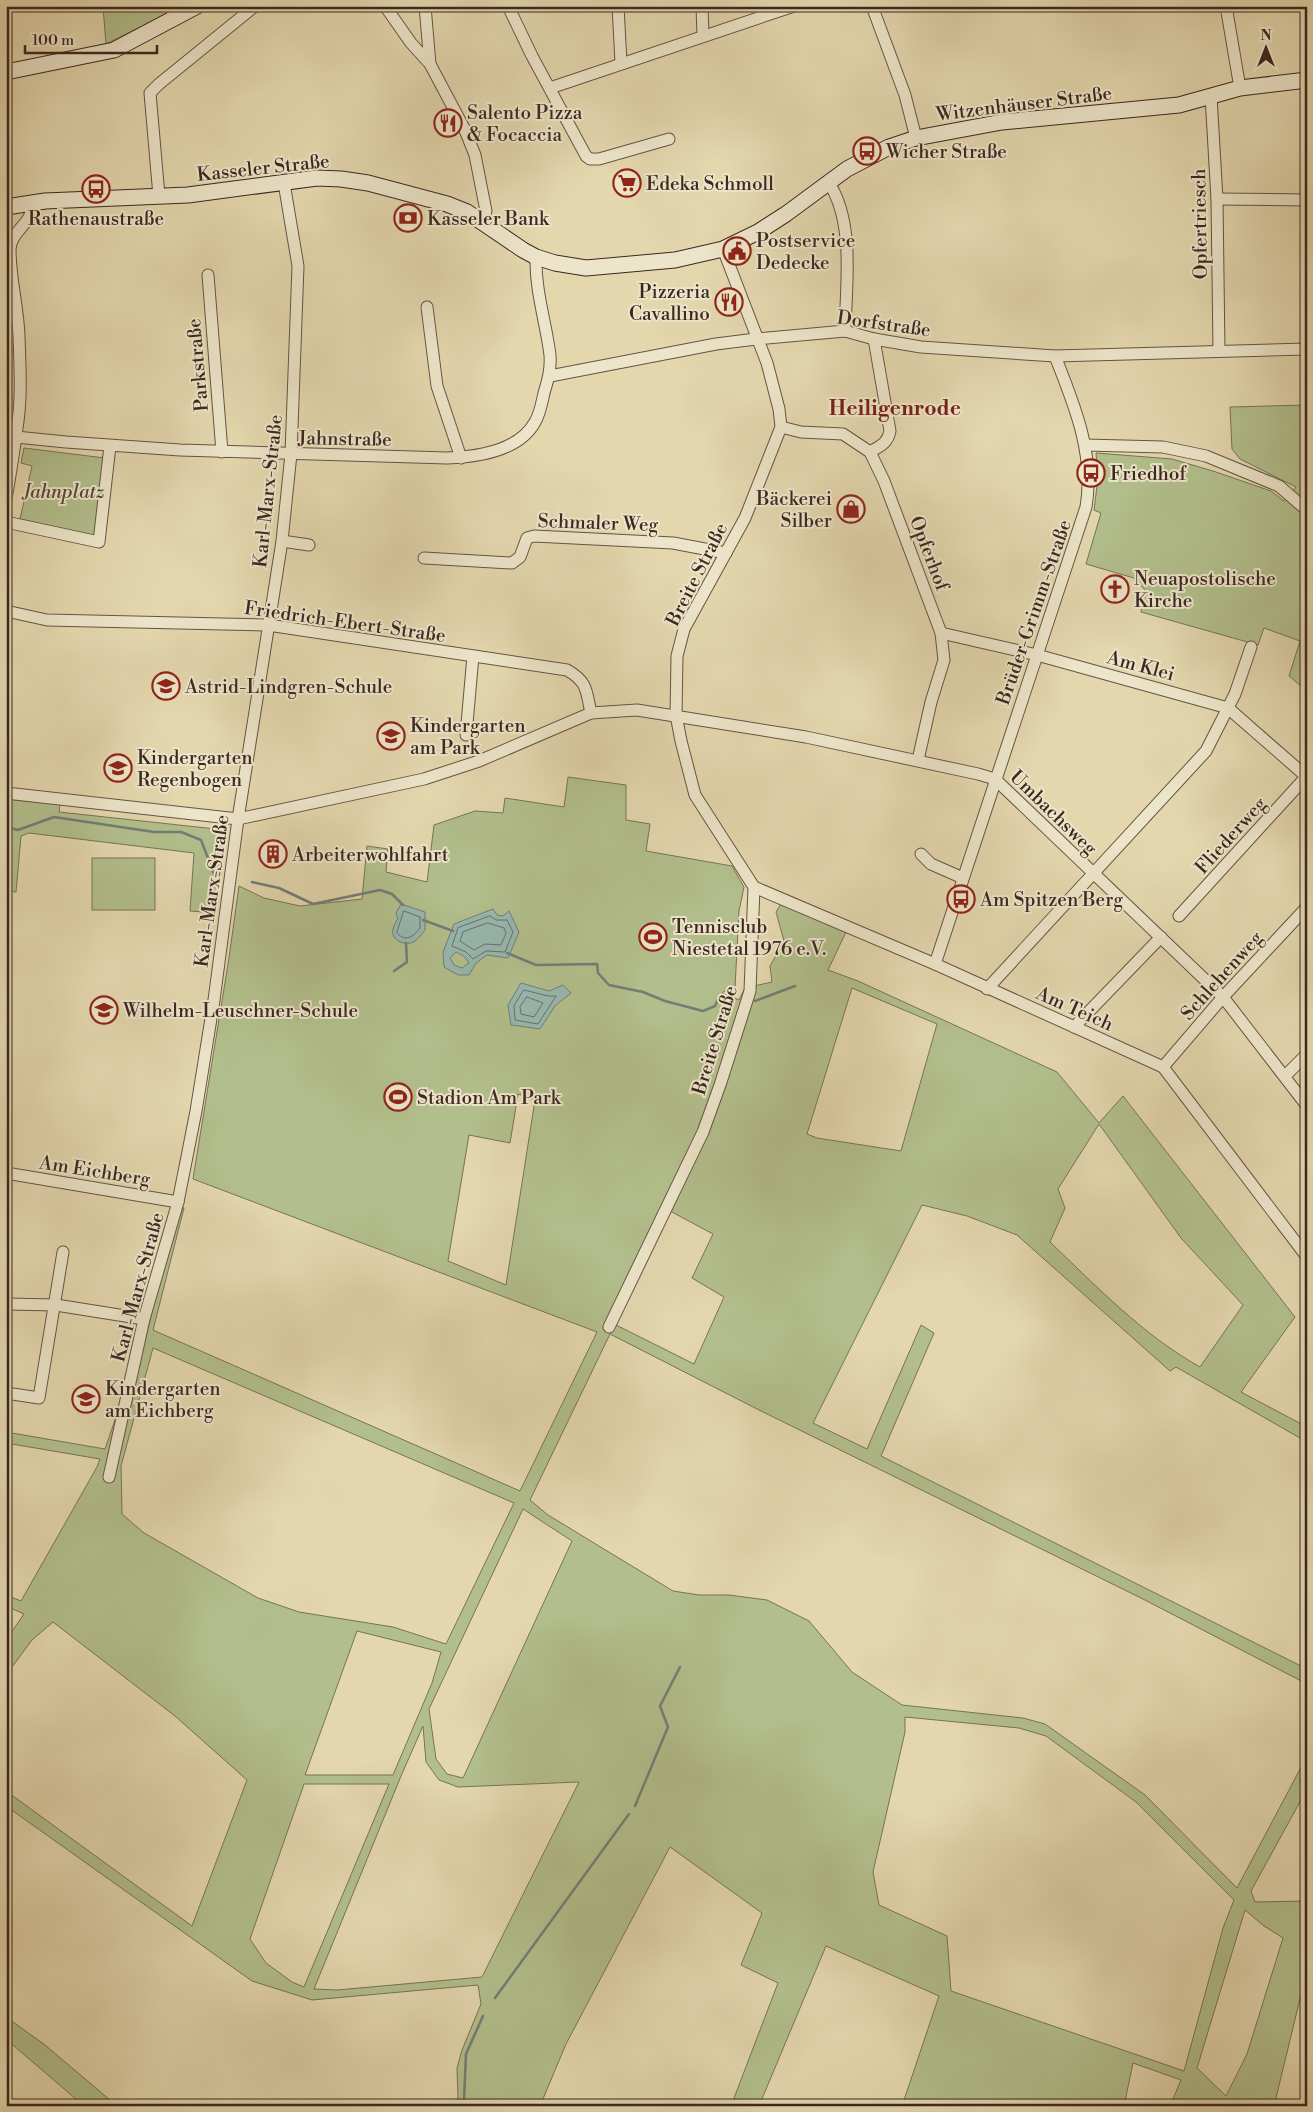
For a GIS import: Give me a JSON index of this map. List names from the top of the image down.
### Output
{
  "streets": {
    "main road": ["Witzenhäuser Straße", "Kasseler Straße"],
    "street": [
      "Opfertriesch",
      "Dorfstraße",
      "Parkstraße",
      "Jahnstraße",
      "Karl-Marx-Straße",
      "Schmaler Weg",
      "Opferhof",
      "Breite Straße",
      "Brüder-Grimm-Straße",
      "Friedrich-Ebert-Straße",
      "Am Klei",
      "Umbachsweg",
      "Fliederweg",
      "Schlehenweg",
      "Am Teich",
      "Am Eichberg"
    ]
  },
  "crossings": [
    ["Witzenhäuser Straße", "Kasseler Straße"],
    ["Witzenhäuser Straße", "Opfertriesch"],
    ["Kasseler Straße", "Karl-Marx-Straße"],
    ["Opfertriesch", "Dorfstraße"],
    ["Dorfstraße", "Jahnstraße"],
    ["Dorfstraße", "Brüder-Grimm-Straße"],
    ["Parkstraße", "Jahnstraße"],
    ["Jahnstraße", "Karl-Marx-Straße"],
    ["Karl-Marx-Straße", "Friedrich-Ebert-Straße"],
    ["Karl-Marx-Straße", "Am Eichberg"],
    ["Schmaler Weg", "Breite Straße"],
    ["Opferhof", "Am Klei"],
    ["Opferhof", "Umbachsweg"],
    ["Breite Straße", "Umbachsweg"],
    ["Breite Straße", "Am Teich"],
    ["Brüder-Grimm-Straße", "Am Klei"],
    ["Brüder-Grimm-Straße", "Umbachsweg"],
    ["Brüder-Grimm-Straße", "Am Teich"],
    ["Friedrich-Ebert-Straße", "Umbachsweg"],
    ["Am Klei", "Fliederweg"],
    ["Umbachsweg", "Schlehenweg"],
    ["Schlehenweg", "Am Teich"]
  ],
  "districts": ["Heiligenrode"],
  "parks": ["Jahnplatz"],
  "places": {
    "restaurant": ["Salento Pizza & Focaccia", "Pizzeria Cavallino"],
    "bus stop": [
      "Wicher Straße",
      "Rathenaustraße",
      "Friedhof",
      "Am Spitzen Berg"
    ],
    "supermarket": ["Edeka Schmoll"],
    "bank": ["Kasseler Bank"],
    "public building": ["Postservice Dedecke"],
    "shop": ["Bäckerei Silber"],
    "church": ["Neuapostolische Kirche"],
    "school or university": [
      "Astrid-Lindgren-Schule",
      "Kindergarten am Park",
      "Kindergarten Regenbogen",
      "Wilhelm-Leuschner-Schule",
      "Kindergarten am Eichberg"
    ],
    "building": ["Arbeiterwohlfahrt"],
    "sports": ["Tennisclub Niestetal 1976 e.V.", "Stadion Am Park"]
  },
  "scale_bar": "100 m",
  "north": "top"
}
